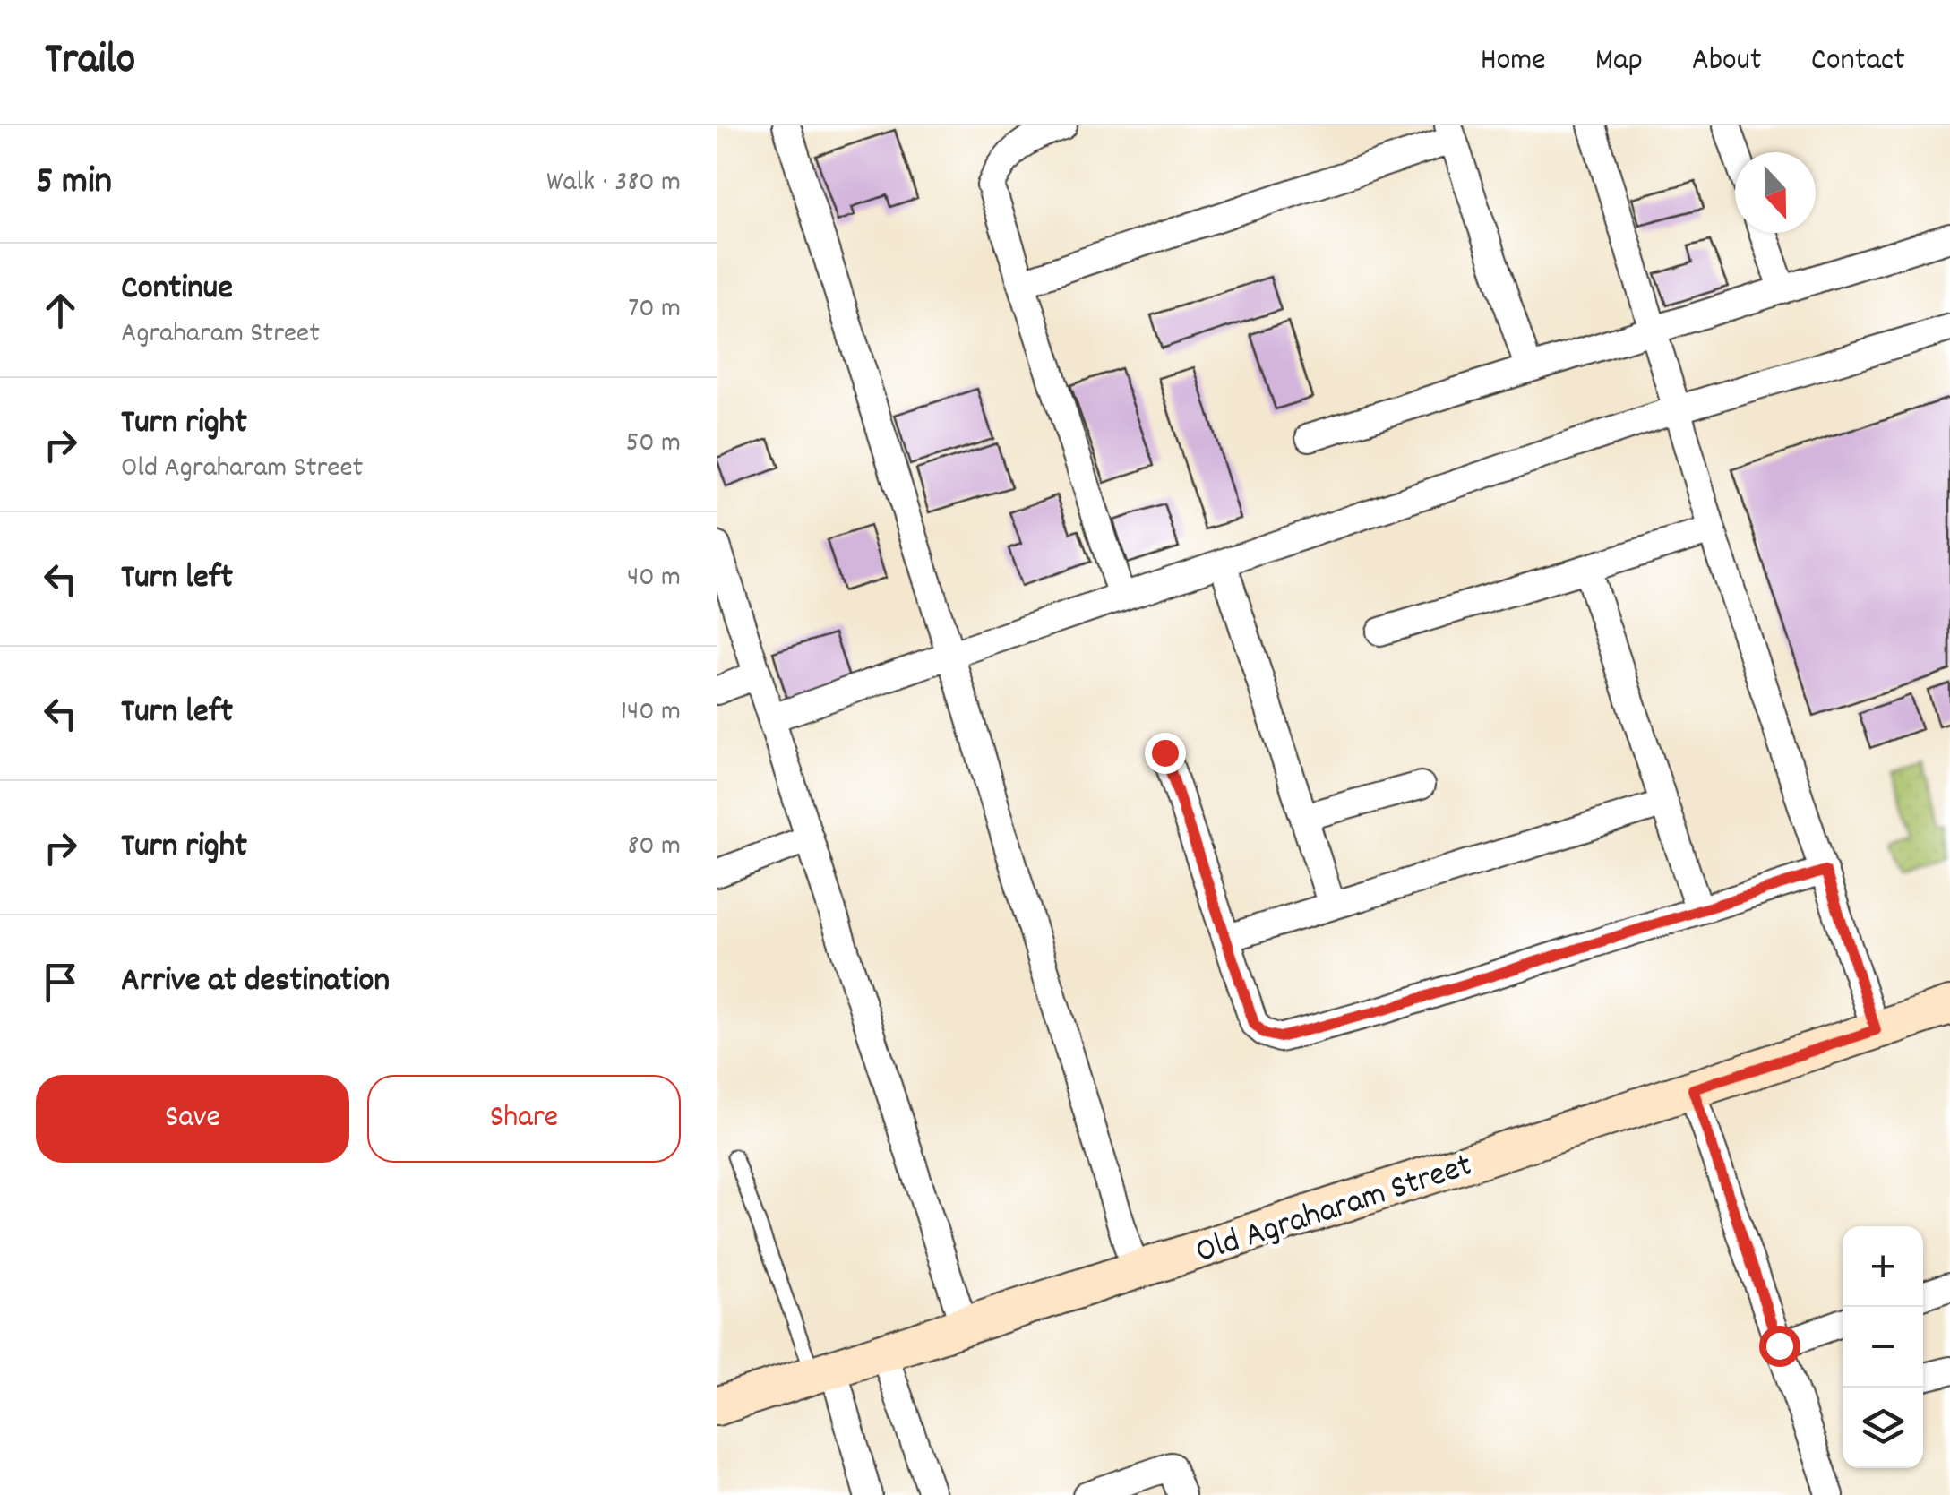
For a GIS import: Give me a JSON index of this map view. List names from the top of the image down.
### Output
{
  "streets": {
    "street": ["Old Agraharam Street"]
  },
  "north": "bottom",
  "page": {
    "header": "Trailo",
    "nav": [
      "Home",
      "Map",
      "About",
      "Contact"
    ],
    "heading": ["5 min", "Walk · 380 m"],
    "list": [
      ["Continue", "Agraharam Street", "70 m"],
      ["Turn right", "Old Agraharam Street", "50 m"],
      ["Turn left", "40 m"],
      ["Turn left", "140 m"],
      ["Turn right", "80 m"],
      "Arrive at destination"
    ],
    "buttons": ["Save", "Share"],
    "map_buttons": ["+", "−"]
  }
}
